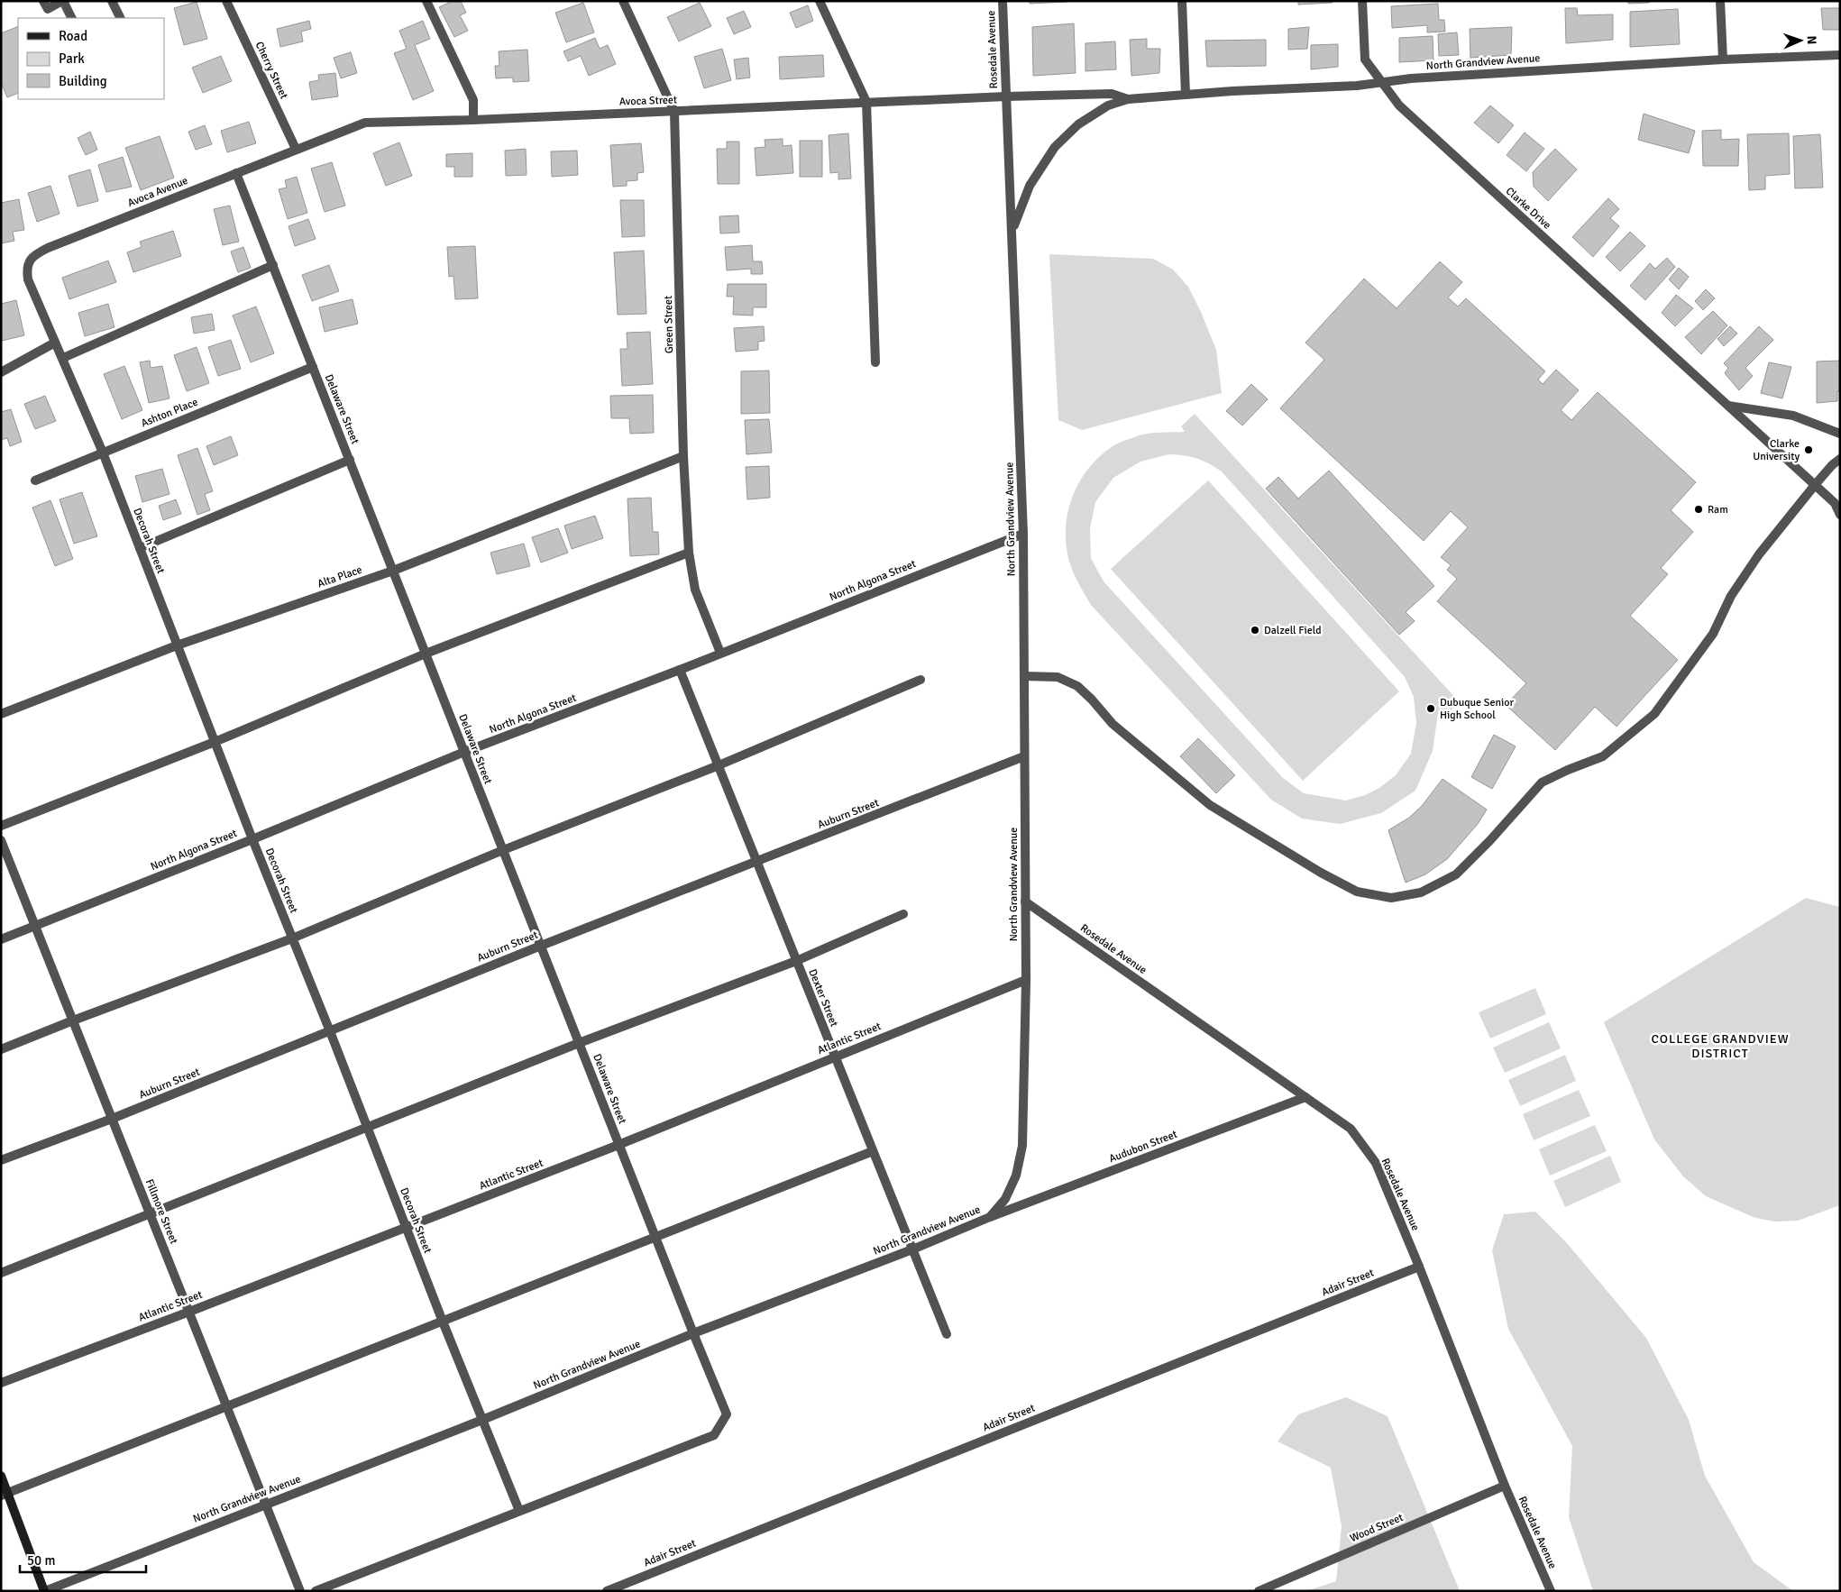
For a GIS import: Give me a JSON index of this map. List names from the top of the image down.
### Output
{
  "streets": {
    "street": [
      "Rosedale Avenue",
      "North Grandview Avenue",
      "Cherry Street",
      "Avoca Street",
      "Avoca Avenue",
      "Clarke Drive",
      "Green Street",
      "Delaware Street",
      "Ashton Place",
      "Decorah Street",
      "Alta Place",
      "North Algona Street",
      "Auburn Street",
      "Dexter Street",
      "Atlantic Street",
      "Audubon Street",
      "Fillmore Street",
      "Adair Street",
      "Wood Street"
    ]
  },
  "crossings": [
    ["Rosedale Avenue", "North Grandview Avenue"],
    ["Rosedale Avenue", "Avoca Street"],
    ["Rosedale Avenue", "Audubon Street"],
    ["Rosedale Avenue", "Adair Street"],
    ["Rosedale Avenue", "Wood Street"],
    ["North Grandview Avenue", "Avoca Street"],
    ["North Grandview Avenue", "Clarke Drive"],
    ["North Grandview Avenue", "Delaware Street"],
    ["North Grandview Avenue", "Decorah Street"],
    ["North Grandview Avenue", "North Algona Street"],
    ["North Grandview Avenue", "Auburn Street"],
    ["North Grandview Avenue", "Dexter Street"],
    ["North Grandview Avenue", "Atlantic Street"],
    ["North Grandview Avenue", "Audubon Street"],
    ["North Grandview Avenue", "Fillmore Street"],
    ["Cherry Street", "Avoca Street"],
    ["Cherry Street", "Avoca Avenue"],
    ["Avoca Street", "Avoca Avenue"],
    ["Avoca Street", "Green Street"],
    ["Avoca Avenue", "Delaware Street"],
    ["Avoca Avenue", "Decorah Street"],
    ["Green Street", "Alta Place"],
    ["Green Street", "North Algona Street"],
    ["Delaware Street", "Ashton Place"],
    ["Delaware Street", "Decorah Street"],
    ["Delaware Street", "Alta Place"],
    ["Delaware Street", "North Algona Street"],
    ["Delaware Street", "Auburn Street"],
    ["Delaware Street", "Atlantic Street"],
    ["Ashton Place", "Decorah Street"],
    ["Decorah Street", "Alta Place"],
    ["Decorah Street", "North Algona Street"],
    ["Decorah Street", "Auburn Street"],
    ["Decorah Street", "Atlantic Street"],
    ["North Algona Street", "Dexter Street"],
    ["North Algona Street", "Fillmore Street"],
    ["Auburn Street", "Dexter Street"],
    ["Auburn Street", "Fillmore Street"],
    ["Dexter Street", "Atlantic Street"],
    ["Atlantic Street", "Fillmore Street"]
  ],
  "districts": ["COLLEGE GRANDVIEW DISTRICT"],
  "places": [
    "Clarke University",
    "Ram",
    "Dalzell Field",
    "Dubuque Senior High School"
  ],
  "legend": ["Road", "Park", "Building"],
  "scale_bar": "50 m",
  "north": "right"
}
